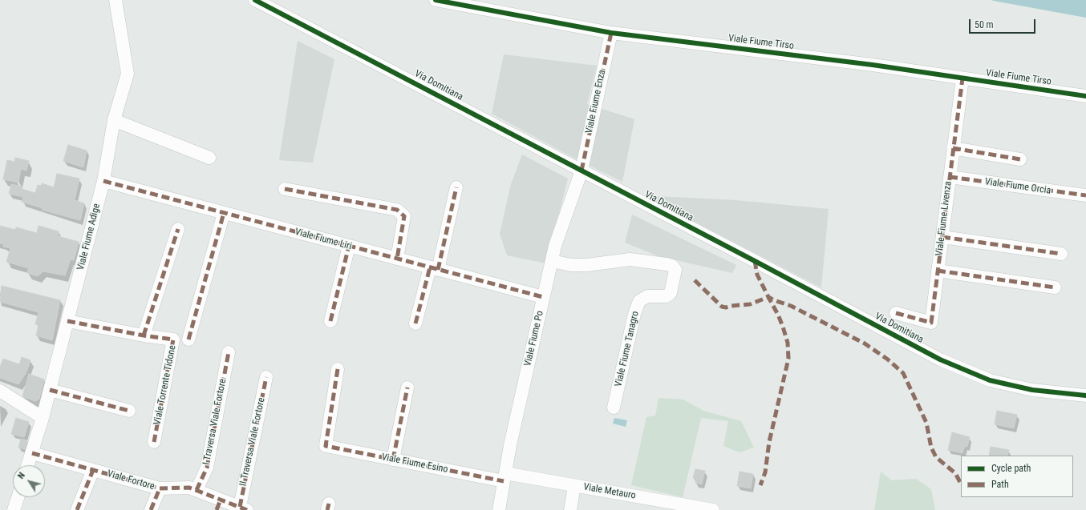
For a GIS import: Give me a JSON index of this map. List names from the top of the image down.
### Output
{
  "streets": {
    "street": [
      "Viale Fiume Tirso",
      "Via Domitiana",
      "Viale Fiume Enza",
      "Viale Fiume Orcia",
      "Viale Fiume Livenza",
      "Viale Fiume Adige",
      "Viale Fiume Liri",
      "Viale Fiume Po",
      "Viale Fiume Tanagro",
      "Viale Torrente Tidone",
      "I Traversa Viale Fortore",
      "II Traversa Viale Fortore",
      "Viale Fiume Esino",
      "Viale Fortore",
      "Viale Metauro"
    ]
  },
  "crossings": [
    ["Viale Fiume Tirso", "Viale Fiume Enza"],
    ["Viale Fiume Tirso", "Viale Fiume Livenza"],
    ["Via Domitiana", "Viale Fiume Enza"],
    ["Via Domitiana", "Viale Fiume Po"],
    ["Viale Fiume Enza", "Viale Fiume Po"],
    ["Viale Fiume Orcia", "Viale Fiume Livenza"],
    ["Viale Fiume Adige", "Viale Fiume Liri"],
    ["Viale Fiume Adige", "Viale Torrente Tidone"],
    ["Viale Fiume Adige", "Viale Fortore"],
    ["Viale Fiume Liri", "Viale Fiume Po"],
    ["Viale Fiume Po", "Viale Fiume Tanagro"],
    ["Viale Fiume Po", "Viale Fiume Esino"],
    ["Viale Fiume Po", "Viale Metauro"],
    ["I Traversa Viale Fortore", "Viale Fortore"],
    ["II Traversa Viale Fortore", "Viale Fortore"],
    ["Viale Fiume Esino", "Viale Metauro"]
  ],
  "legend": ["Cycle path", "Path"],
  "scale_bar": "50 m",
  "north": "top left"
}
